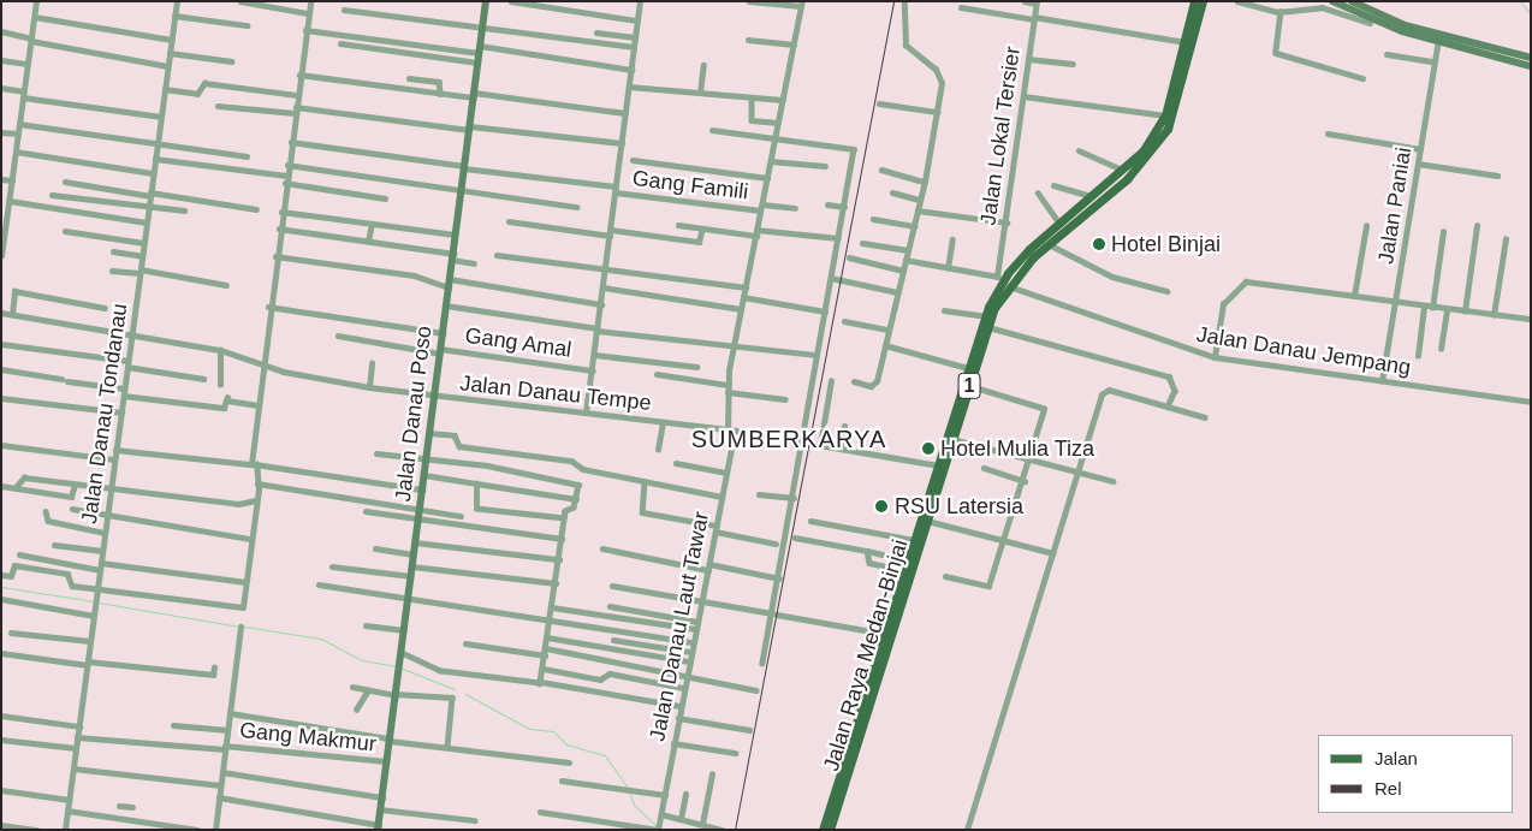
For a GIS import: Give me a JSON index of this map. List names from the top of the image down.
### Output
{
  "streets": {
    "main road": ["1", "Jalan Raya Medan-Binjai"],
    "street": [
      "Jalan Lokal Tersier",
      "Gang Famili",
      "Jalan Paniai",
      "Gang Amal",
      "Jalan Danau Jempang",
      "Jalan Danau Tempe",
      "Jalan Danau Tondanau",
      "Jalan Danau Poso",
      "Jalan Danau Laut Tawar",
      "Gang Makmur"
    ]
  },
  "crossings": [
    ["Jalan Lokal Tersier", "Jalan Danau Jempang"],
    ["Jalan Lokal Tersier", "Jalan Raya Medan-Binjai"],
    ["Jalan Paniai", "Jalan Danau Jempang"],
    ["Gang Amal", "Jalan Danau Poso"],
    ["Jalan Danau Jempang", "Jalan Raya Medan-Binjai"],
    ["Jalan Danau Tempe", "Jalan Danau Tondanau"],
    ["Jalan Danau Tempe", "Jalan Danau Poso"],
    ["Jalan Danau Tempe", "Jalan Danau Laut Tawar"],
    ["Jalan Danau Tempe", "Jalan Raya Medan-Binjai"],
    ["Jalan Danau Tondanau", "Gang Makmur"],
    ["Jalan Danau Poso", "Gang Makmur"]
  ],
  "districts": ["SUMBERKARYA"],
  "places": ["Hotel Binjai", "Hotel Mulia Tiza", "RSU Latersia"],
  "legend": ["Jalan", "Rel"]
}
